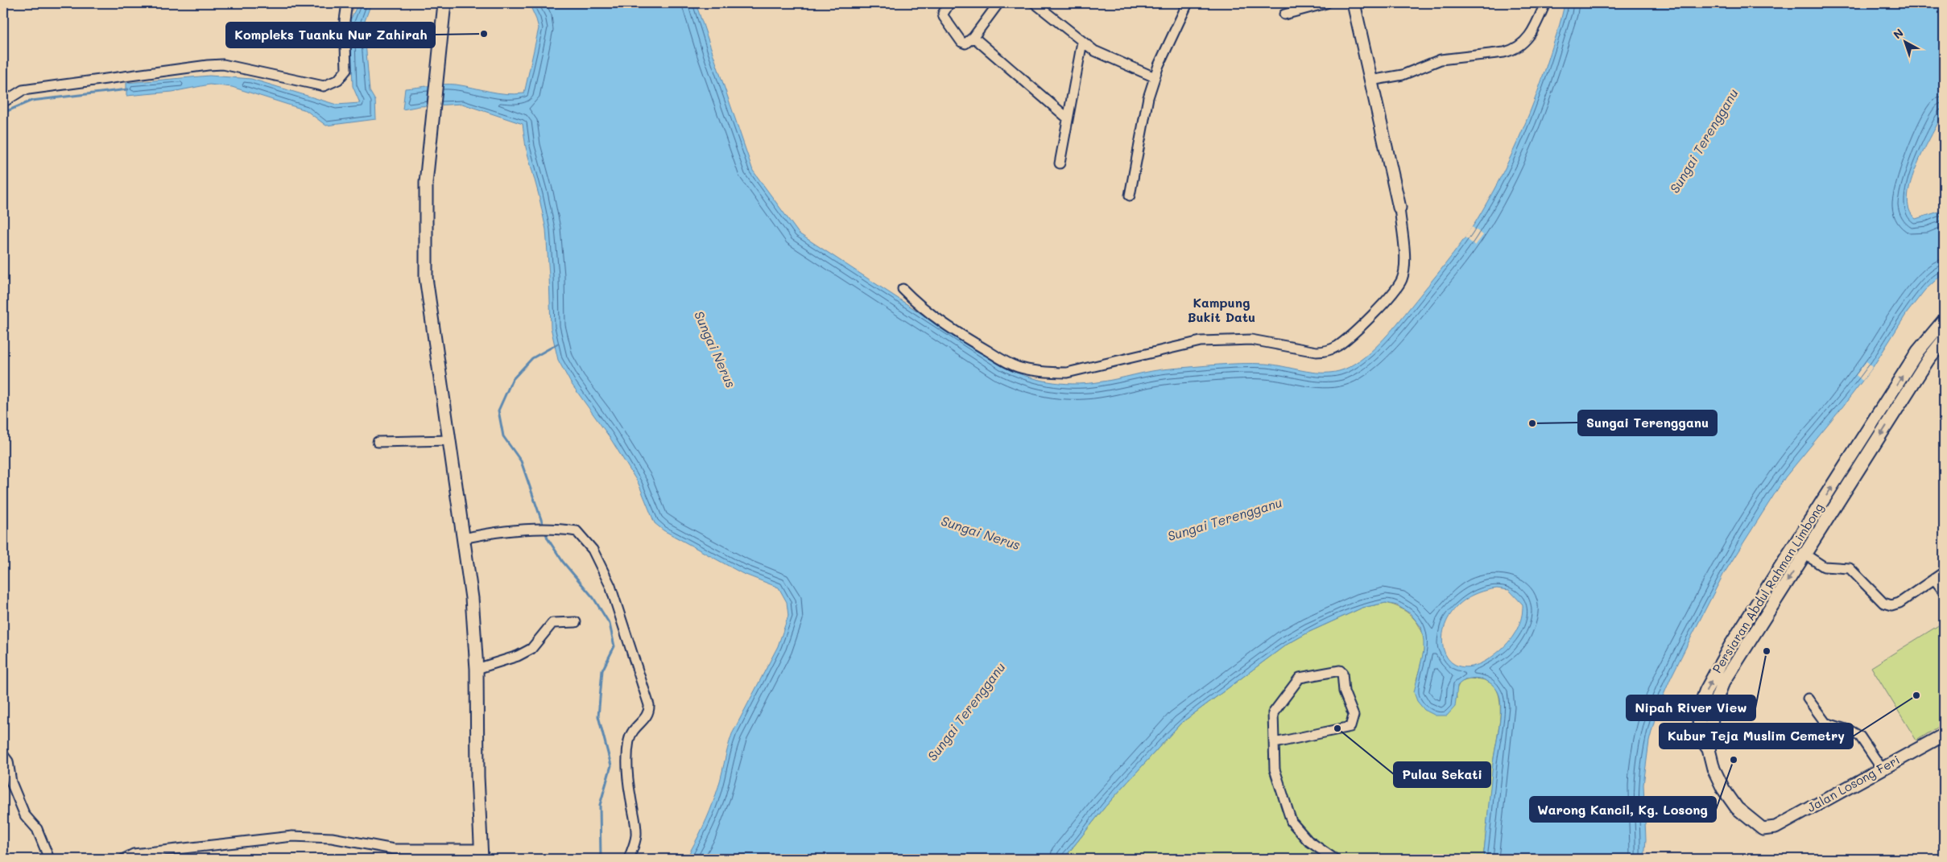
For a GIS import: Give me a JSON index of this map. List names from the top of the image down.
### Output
{
  "streets": {
    "street": ["Persiaran Abdul Rahman Limbong", "Jalan Losong Feri"]
  },
  "crossings": [
    ["Persiaran Abdul Rahman Limbong", "Jalan Losong Feri"]
  ],
  "districts": ["Kampung Bukit Datu"],
  "water": ["Sungai Terengganu", "Sungai Nerus"],
  "places": [
    "Kompleks Tuanku Nur Zahirah",
    "Sungai Terengganu",
    "Nipah River View",
    "Kubur Teja Muslim Cemetry",
    "Pulau Sekati",
    "Warong Kancil, Kg. Losong"
  ],
  "north": "top left"
}
